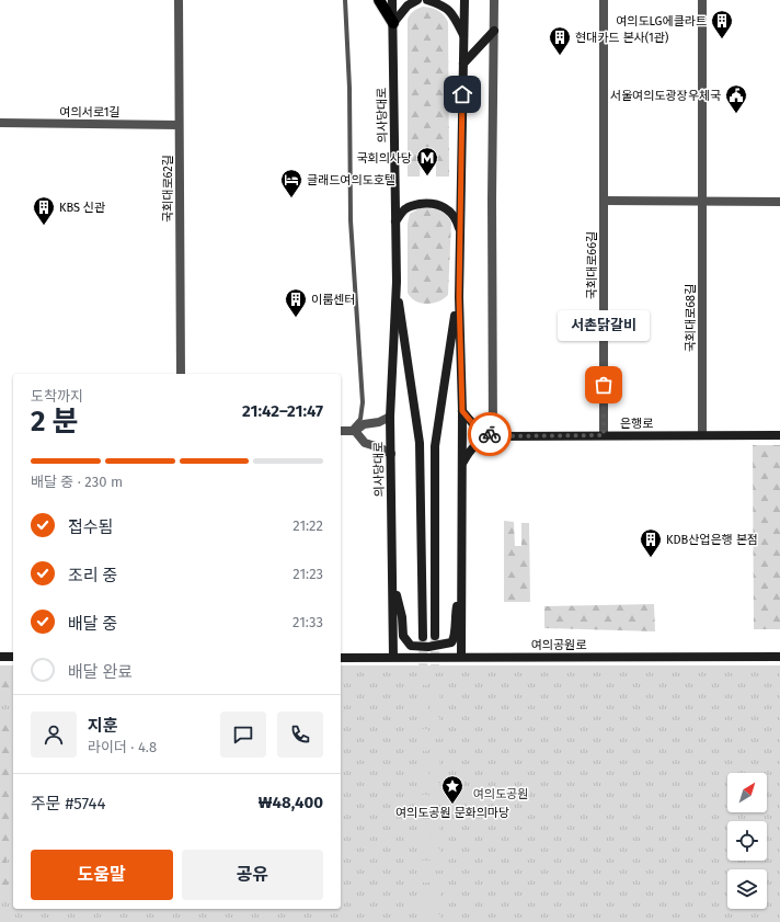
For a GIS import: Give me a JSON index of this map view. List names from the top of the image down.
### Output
{
  "streets": {
    "main road": ["의사당대로", "은행로", "여의공원로"],
    "street": [
      "여의서로1길",
      "국회대로62길",
      "국회대로66길",
      "국회대로68길"
    ]
  },
  "crossings": [
    ["여의서로1길", "국회대로62길"],
    ["의사당대로", "여의공원로"],
    ["국회대로66길", "은행로"],
    ["국회대로68길", "은행로"]
  ],
  "parks": ["여의도공원"],
  "places": {
    "building": [
      "여의도LG에클라트",
      "현대카드 본사(1관)",
      "KBS 신관",
      "이룸센터",
      "KDB산업은행 본점"
    ],
    "public building": ["서울여의도광장우체국"],
    "metro station": ["국회의사당"],
    "hotel": ["글래드여의도호텔"],
    "other": ["서촌닭갈비"],
    "place": ["여의도공원 문화의마당"]
  },
  "north": "top right",
  "page": {
    "bubble": "서촌닭갈비",
    "heading": ["2 분", "도착까지", "21:42–21:47"],
    "panel": [
      "지훈",
      "라이더 · 4.8",
      "주문 #5744",
      "₩48,400"
    ],
    "bar": "배달 중 · 230 m",
    "list": [
      ["접수됨", "21:22"],
      ["조리 중", "21:23"],
      ["배달 중", "21:33"],
      "배달 완료"
    ],
    "buttons": ["도움말", "공유"]
  }
}
